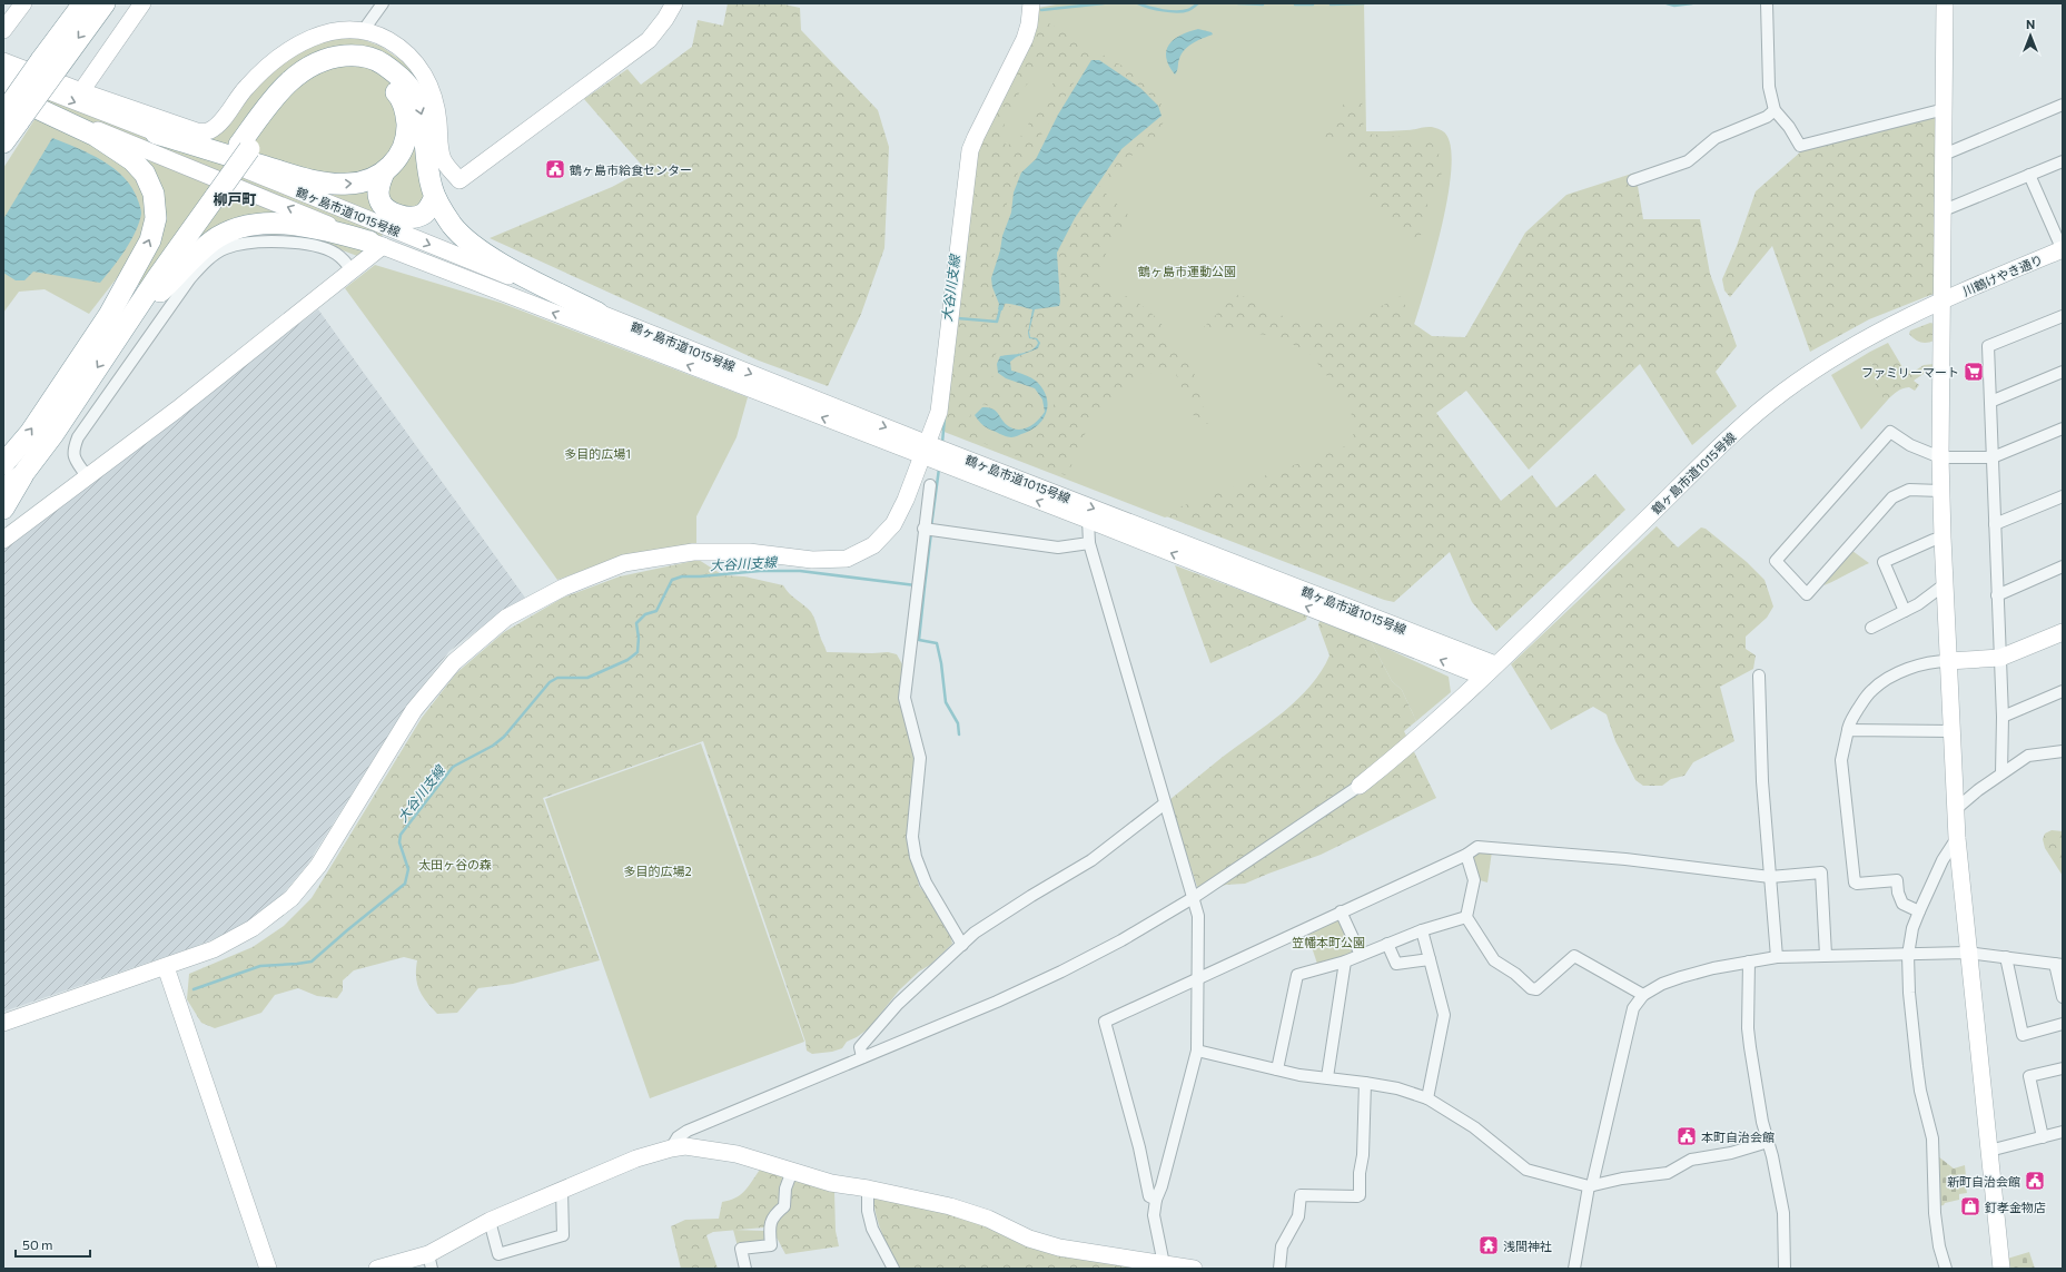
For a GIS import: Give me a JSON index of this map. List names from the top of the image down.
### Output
{
  "streets": {
    "street": ["鶴ヶ島市道1015号線", "川鶴けやき通り"]
  },
  "crossings": [
    ["鶴ヶ島市道1015号線", "川鶴けやき通り"]
  ],
  "districts": ["柳戸町"],
  "water": ["大谷川支線"],
  "parks": [
    "鶴ヶ島市運動公園",
    "多目的広場1",
    "太田ヶ谷の森",
    "多目的広場2",
    "笠幡本町公園"
  ],
  "places": {
    "public building": ["鶴ヶ島市給食センター", "本町自治会館", "新町自治会館"],
    "supermarket": ["ファミリーマート"],
    "shop": ["釘孝金物店"],
    "temple": ["浅間神社"]
  },
  "scale_bar": "50 m",
  "north": "top"
}
